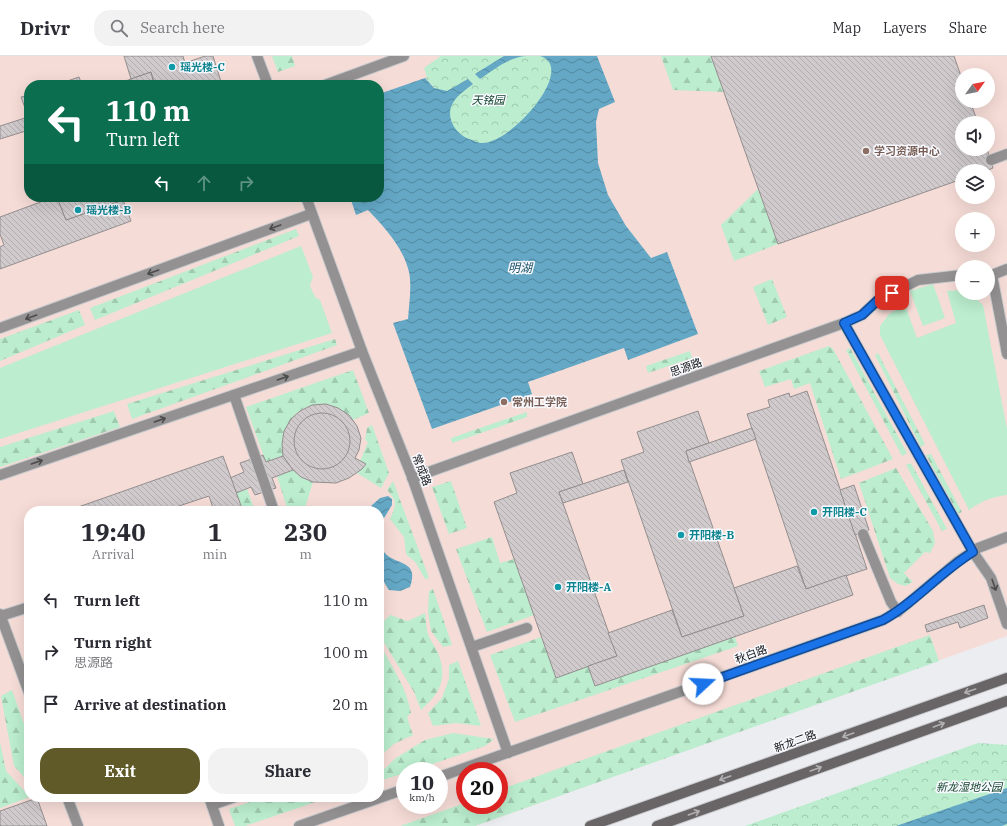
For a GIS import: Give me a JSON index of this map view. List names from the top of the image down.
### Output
{
  "streets": {
    "street": ["新龙二路"],
    "lane": ["思源路", "常成路", "秋白路"]
  },
  "crossings": [
    ["思源路", "常成路"],
    ["常成路", "秋白路"]
  ],
  "water": ["明湖"],
  "parks": ["天铭园", "新龙湿地公园"],
  "places": [
    "瑶光楼-C",
    "学习资源中心",
    "瑶光楼-B",
    "常州工学院",
    "开阳楼-C",
    "开阳楼-B",
    "开阳楼-A"
  ],
  "north": "top right",
  "page": {
    "header": "Drivr",
    "search": "Search here",
    "nav": ["Map", "Layers", "Share"],
    "map_buttons": ["+", "−"],
    "turn": ["110 m", "Turn left"],
    "eta": [
      "19:40",
      "Arrival",
      "1",
      "min",
      "230",
      "m"
    ],
    "list": [
      {
        "name": "Turn left",
        "value": "110 m"
      },
      {
        "name": "Turn right",
        "note": "思源路",
        "value": "100 m"
      },
      {
        "name": "Arrive at destination",
        "value": "20 m"
      }
    ],
    "buttons": ["Exit", "Share"],
    "speed": "10 km/h",
    "limit": "20"
  }
}
